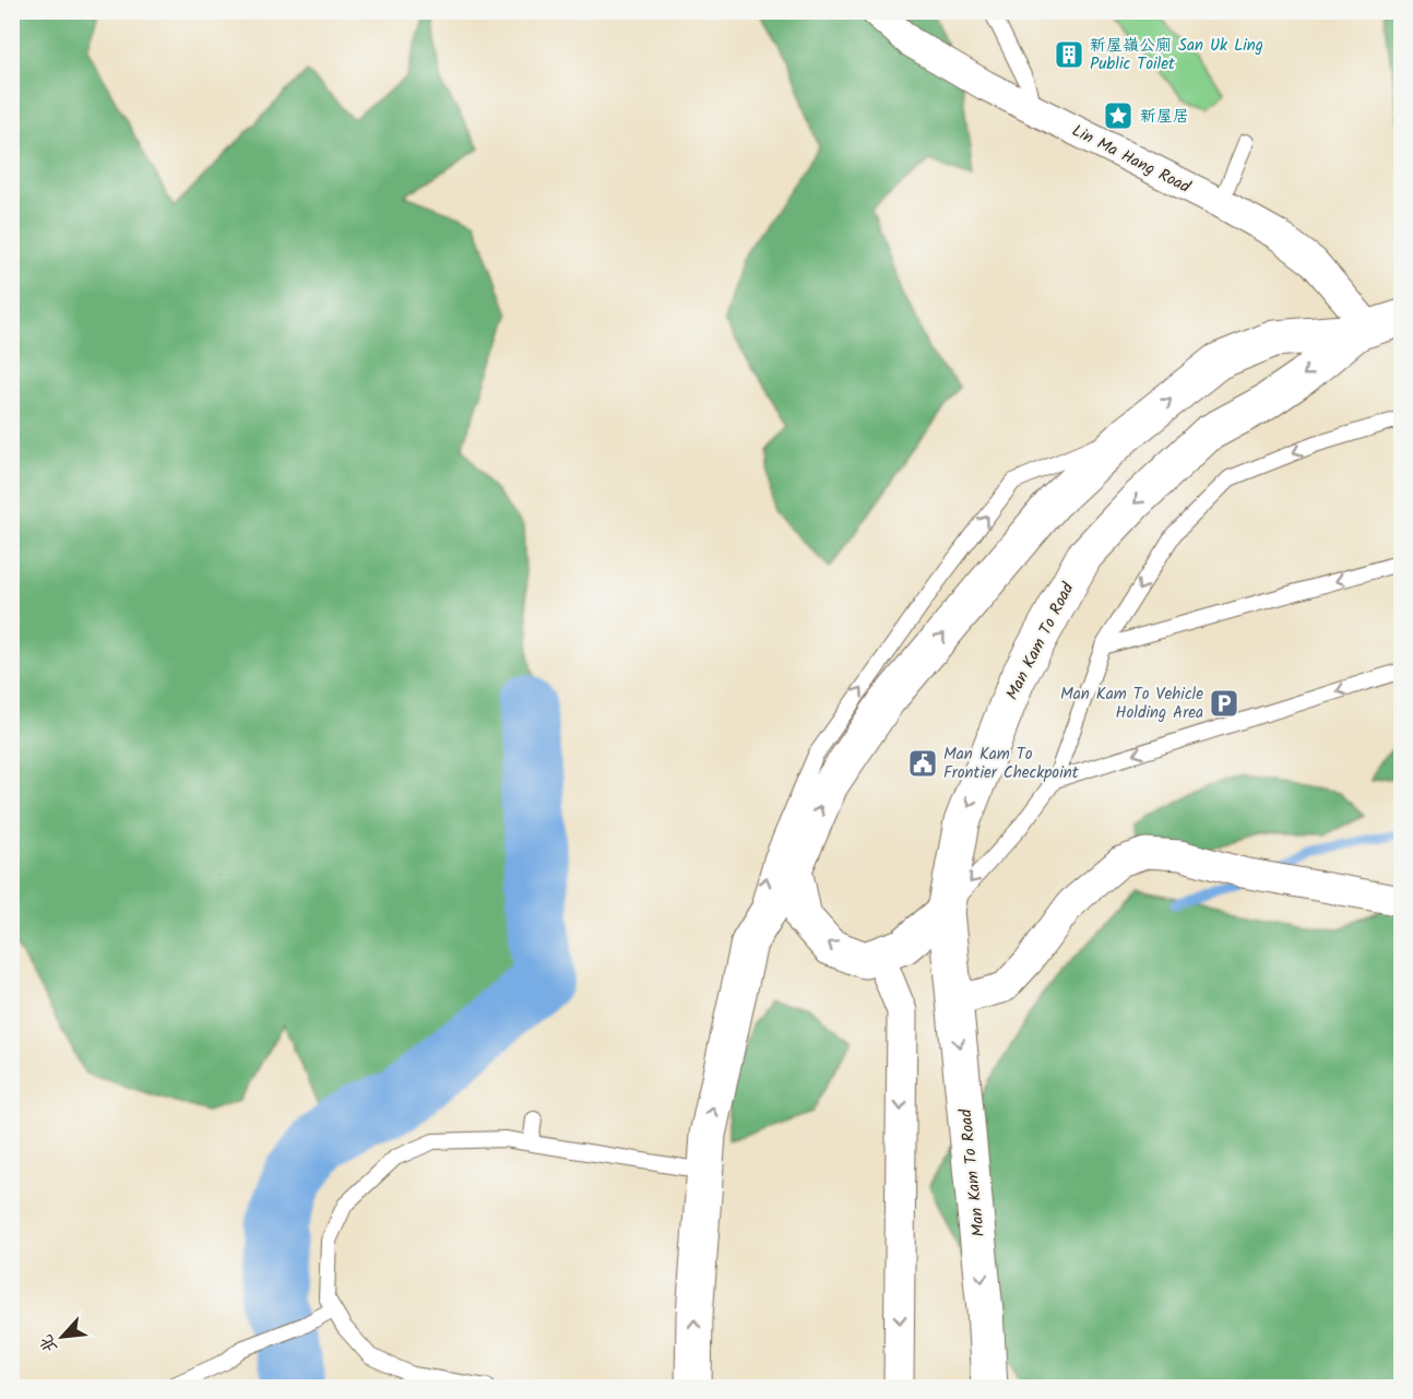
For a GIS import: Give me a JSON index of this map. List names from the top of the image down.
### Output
{
  "streets": {
    "main road": ["Man Kam To Road"],
    "street": ["Lin Ma Hang Road"]
  },
  "crossings": [
    ["Lin Ma Hang Road", "Man Kam To Road"]
  ],
  "places": {
    "building": ["新屋嶺公廁 San Uk Ling Public Toilet"],
    "place": ["新屋居"],
    "parking": ["Man Kam To Vehicle Holding Area"],
    "public building": ["Man Kam To Frontier Checkpoint"]
  },
  "north": "bottom left"
}
